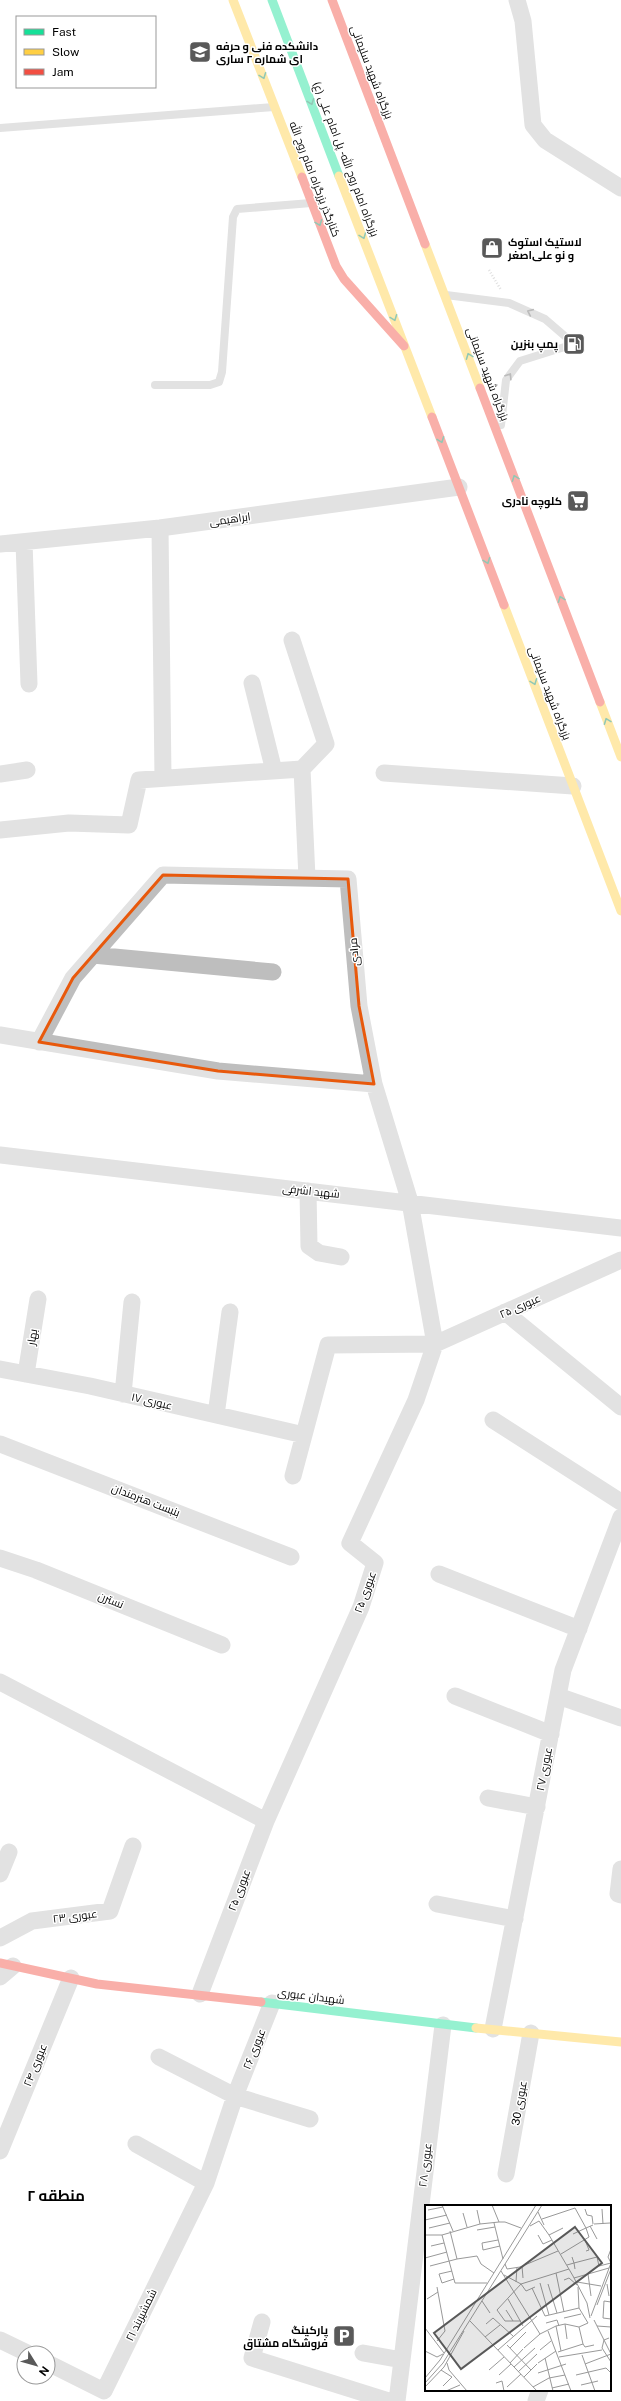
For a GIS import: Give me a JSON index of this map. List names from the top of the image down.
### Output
{
  "streets": {
    "main road": [
      "بزرگراه شهید سلیمانی",
      "بزرگراه امام روح الله - پل امام علی (ع)",
      "کنارگذر بزرگراه امام روح الله",
      "شهیدان عبوری"
    ],
    "street": [
      "ابراهیمی",
      "مرادی",
      "شهید اشرفی",
      "عبوری ۲۵",
      "بهار",
      "عبوری ۱۷",
      "بنبست هنرمندان",
      "نسترن",
      "عبوری ۲۷",
      "عبوری ۲۳",
      "عبوری ۲۶",
      "عبوری ۲۴",
      "عبوری 30",
      "عبوری ۲۸",
      "شمشیربند ۲۱"
    ]
  },
  "crossings": [
    ["بزرگراه شهید سلیمانی", "بزرگراه امام روح الله - پل امام علی (ع)"],
    ["بزرگراه شهید سلیمانی", "کنارگذر بزرگراه امام روح الله"],
    ["بزرگراه شهید سلیمانی", "ابراهیمی"],
    ["مرادی", "شهید اشرفی"],
    ["مرادی", "عبوری ۲۵"],
    ["عبوری ۲۵", "شهیدان عبوری"],
    ["بهار", "عبوری ۱۷"],
    ["عبوری ۲۷", "شهیدان عبوری"],
    ["شهیدان عبوری", "عبوری ۲۶"],
    ["شهیدان عبوری", "عبوری ۲۴"],
    ["شهیدان عبوری", "عبوری 30"],
    ["شهیدان عبوری", "عبوری ۲۸"],
    ["عبوری ۲۶", "شمشیربند ۲۱"]
  ],
  "one_way": ["بزرگراه امام روح الله - پل امام علی (ع)", "کنارگذر بزرگراه امام روح الله"],
  "districts": ["منطقه ۲"],
  "places": {
    "school or university": ["دانشکده فنی و حرفه ای شماره ۲ ساری"],
    "shop": ["لاستیک استوک و نو علی‌اصغر"],
    "fuel station": ["پمپ بنزین"],
    "supermarket": ["کلوچه نادری"],
    "parking": ["پارکینگ فروشگاه مشتاق"]
  },
  "legend": ["Fast", "Slow", "Jam"],
  "north": "bottom right"
}
